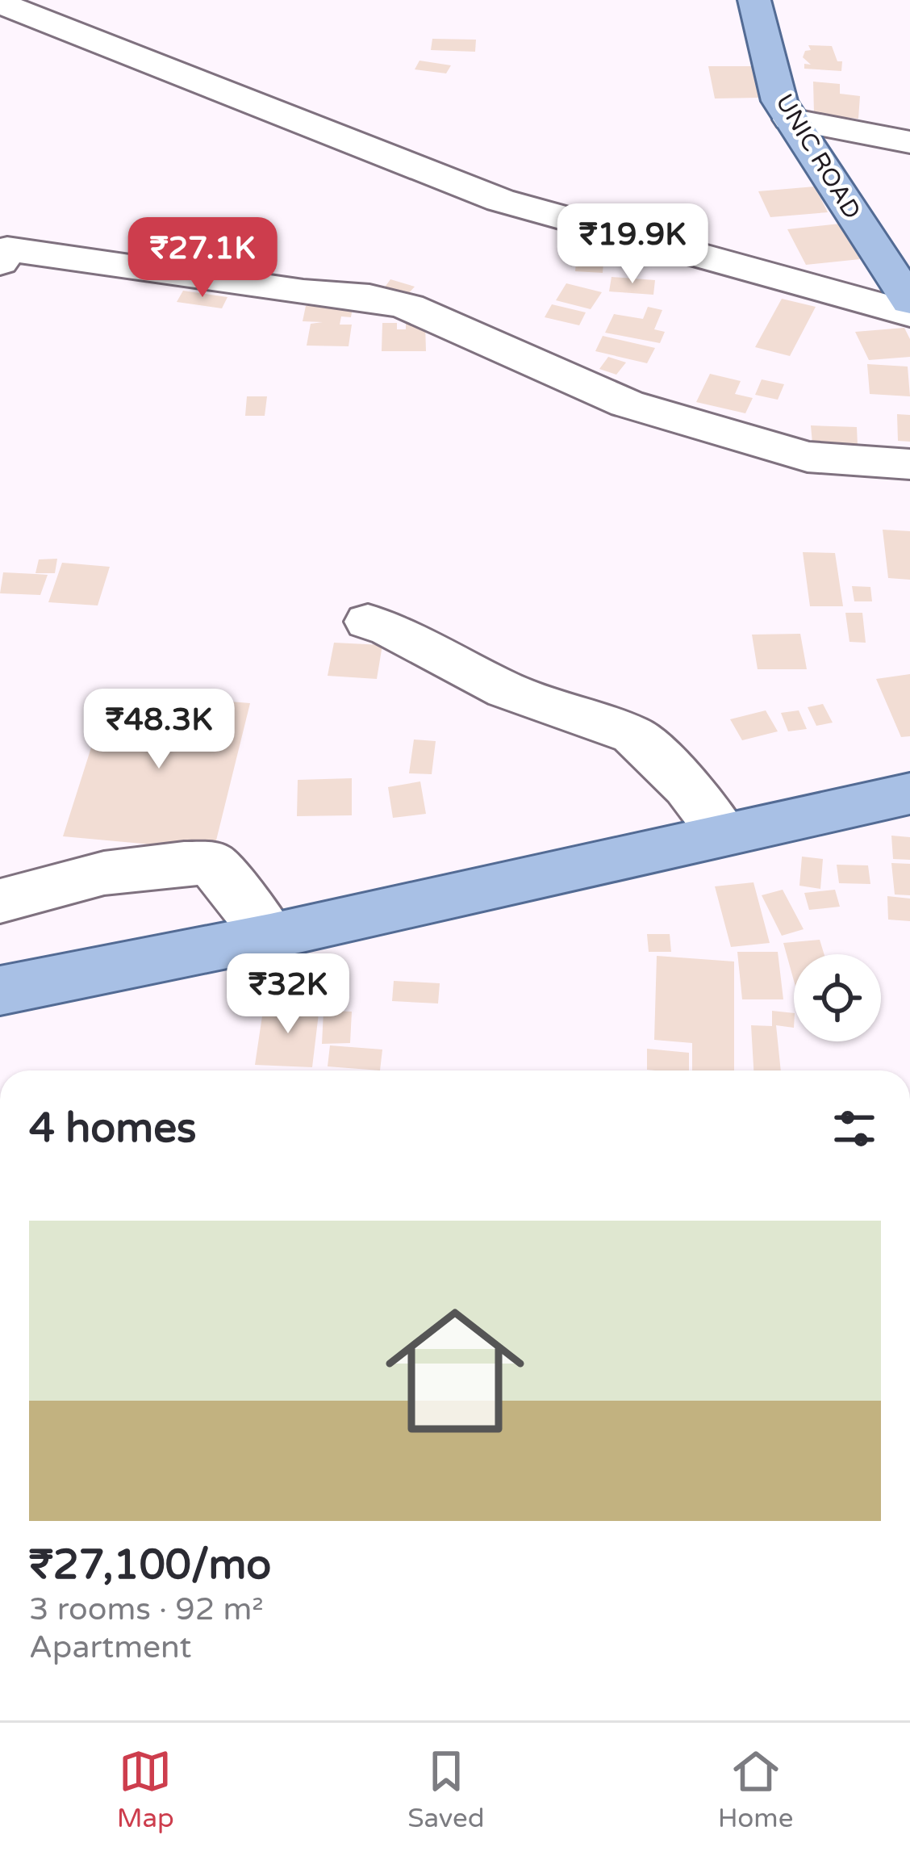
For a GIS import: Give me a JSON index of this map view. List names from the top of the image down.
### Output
{
  "streets": {
    "main road": ["UNIC ROAD"]
  },
  "page": {
    "price": [
      "₹19.9K",
      "₹27.1K",
      "₹48.3K",
      "₹32K"
    ],
    "heading": "4 homes",
    "list": [
      {
        "name": "₹27,100/mo",
        "note": "3 rooms · 92 m² · Apartment"
      }
    ],
    "tabs": ["Map", "Saved", "Home"]
  }
}
